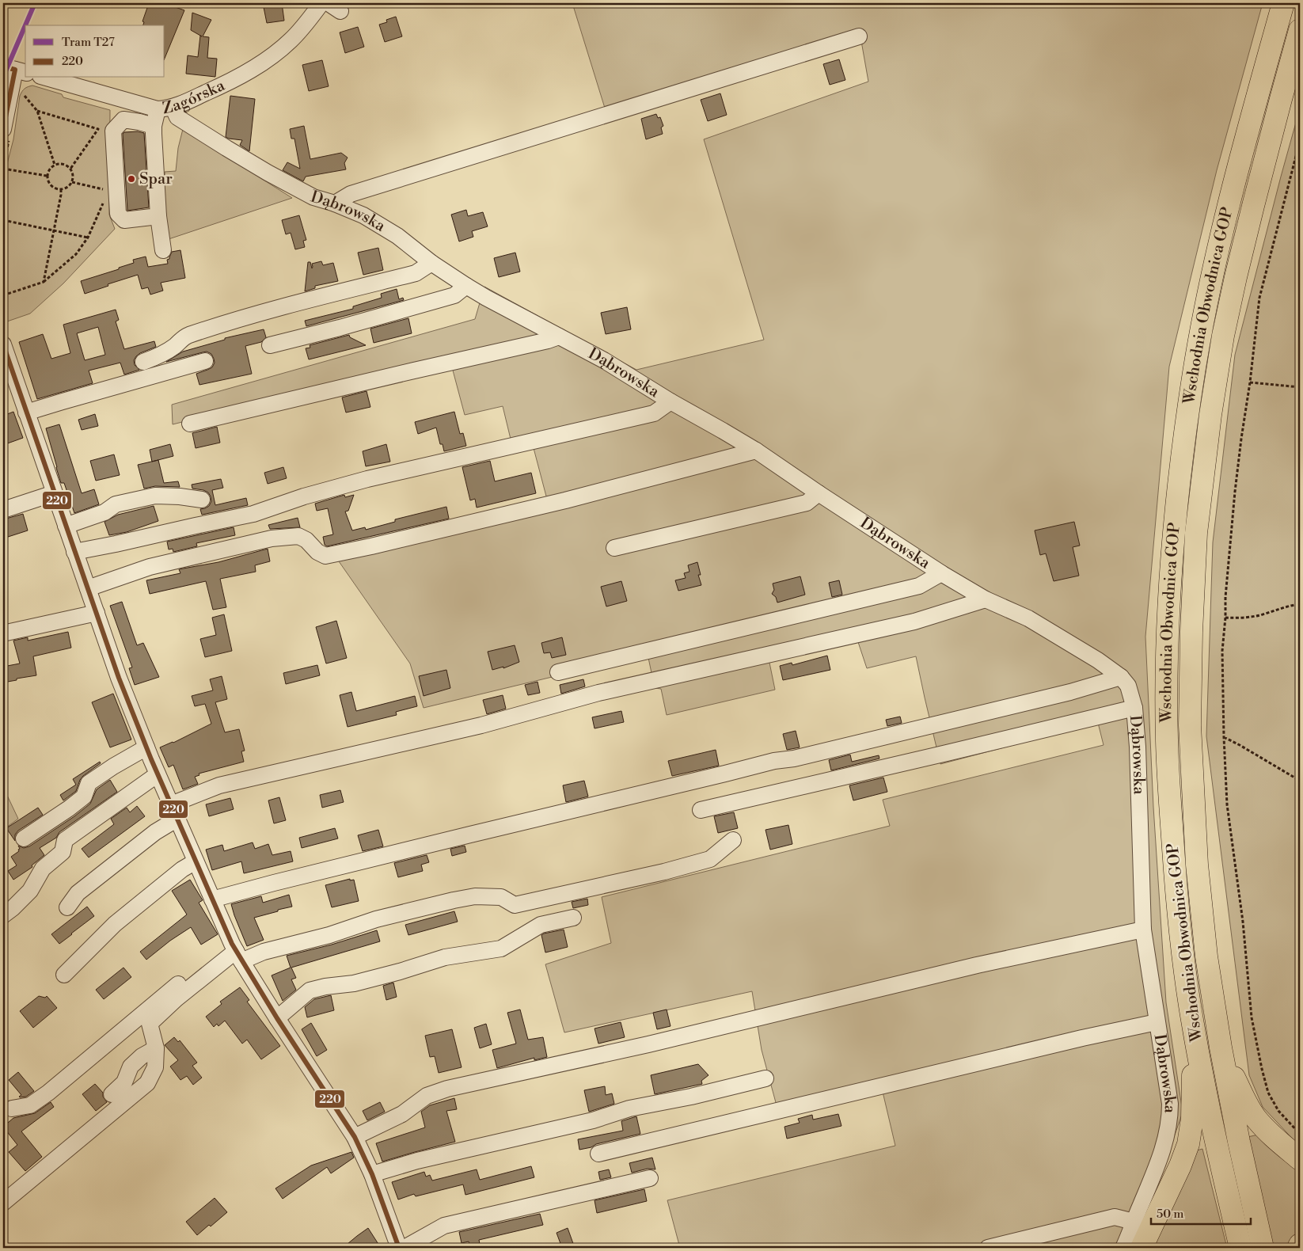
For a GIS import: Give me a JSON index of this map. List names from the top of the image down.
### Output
{
  "streets": {
    "highway": ["Wschodnia Obwodnica GOP"],
    "street": ["Zagórska", "Dąbrowska"]
  },
  "crossings": [
    ["Zagórska", "Dąbrowska"]
  ],
  "places": ["Spar"],
  "lines": ["tram line T27", "transit line 220"],
  "legend": ["Tram T27", "220"],
  "scale_bar": "50 m"
}
